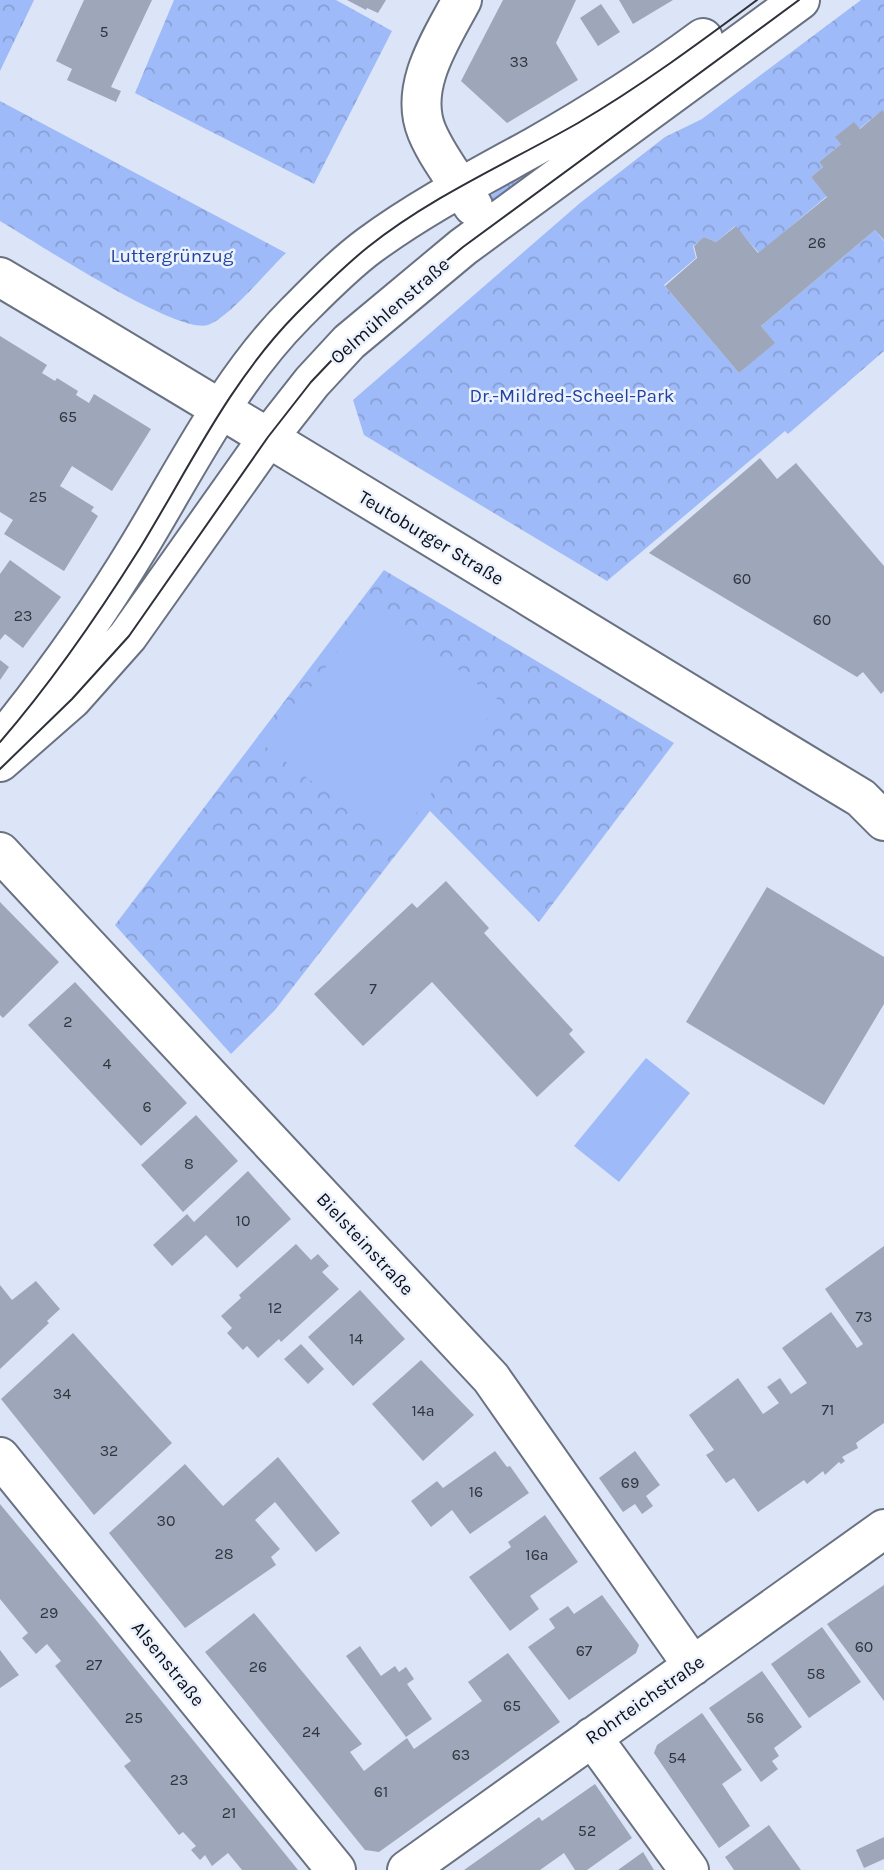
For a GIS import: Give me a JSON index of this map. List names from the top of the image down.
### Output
{
  "streets": {
    "street": [
      "Oelmühlenstraße",
      "Teutoburger Straße",
      "Bielsteinstraße",
      "Alsenstraße",
      "Rohrteichstraße"
    ]
  },
  "crossings": [
    ["Oelmühlenstraße", "Teutoburger Straße"],
    ["Bielsteinstraße", "Rohrteichstraße"]
  ],
  "parks": ["Luttergrünzug", "Dr.-Mildred-Scheel-Park"],
  "house_numbers": [
    "5",
    "33",
    "26",
    "65",
    "25",
    "60",
    "23",
    "60",
    "7",
    "2",
    "4",
    "6",
    "8",
    "10",
    "12",
    "73",
    "14",
    "34",
    "71",
    "14a",
    "32",
    "69",
    "16",
    "30",
    "28",
    "16a",
    "29",
    "60",
    "67",
    "27",
    "26",
    "58",
    "65",
    "25",
    "56",
    "24",
    "63",
    "54",
    "23",
    "61",
    "21",
    "52"
  ]
}
